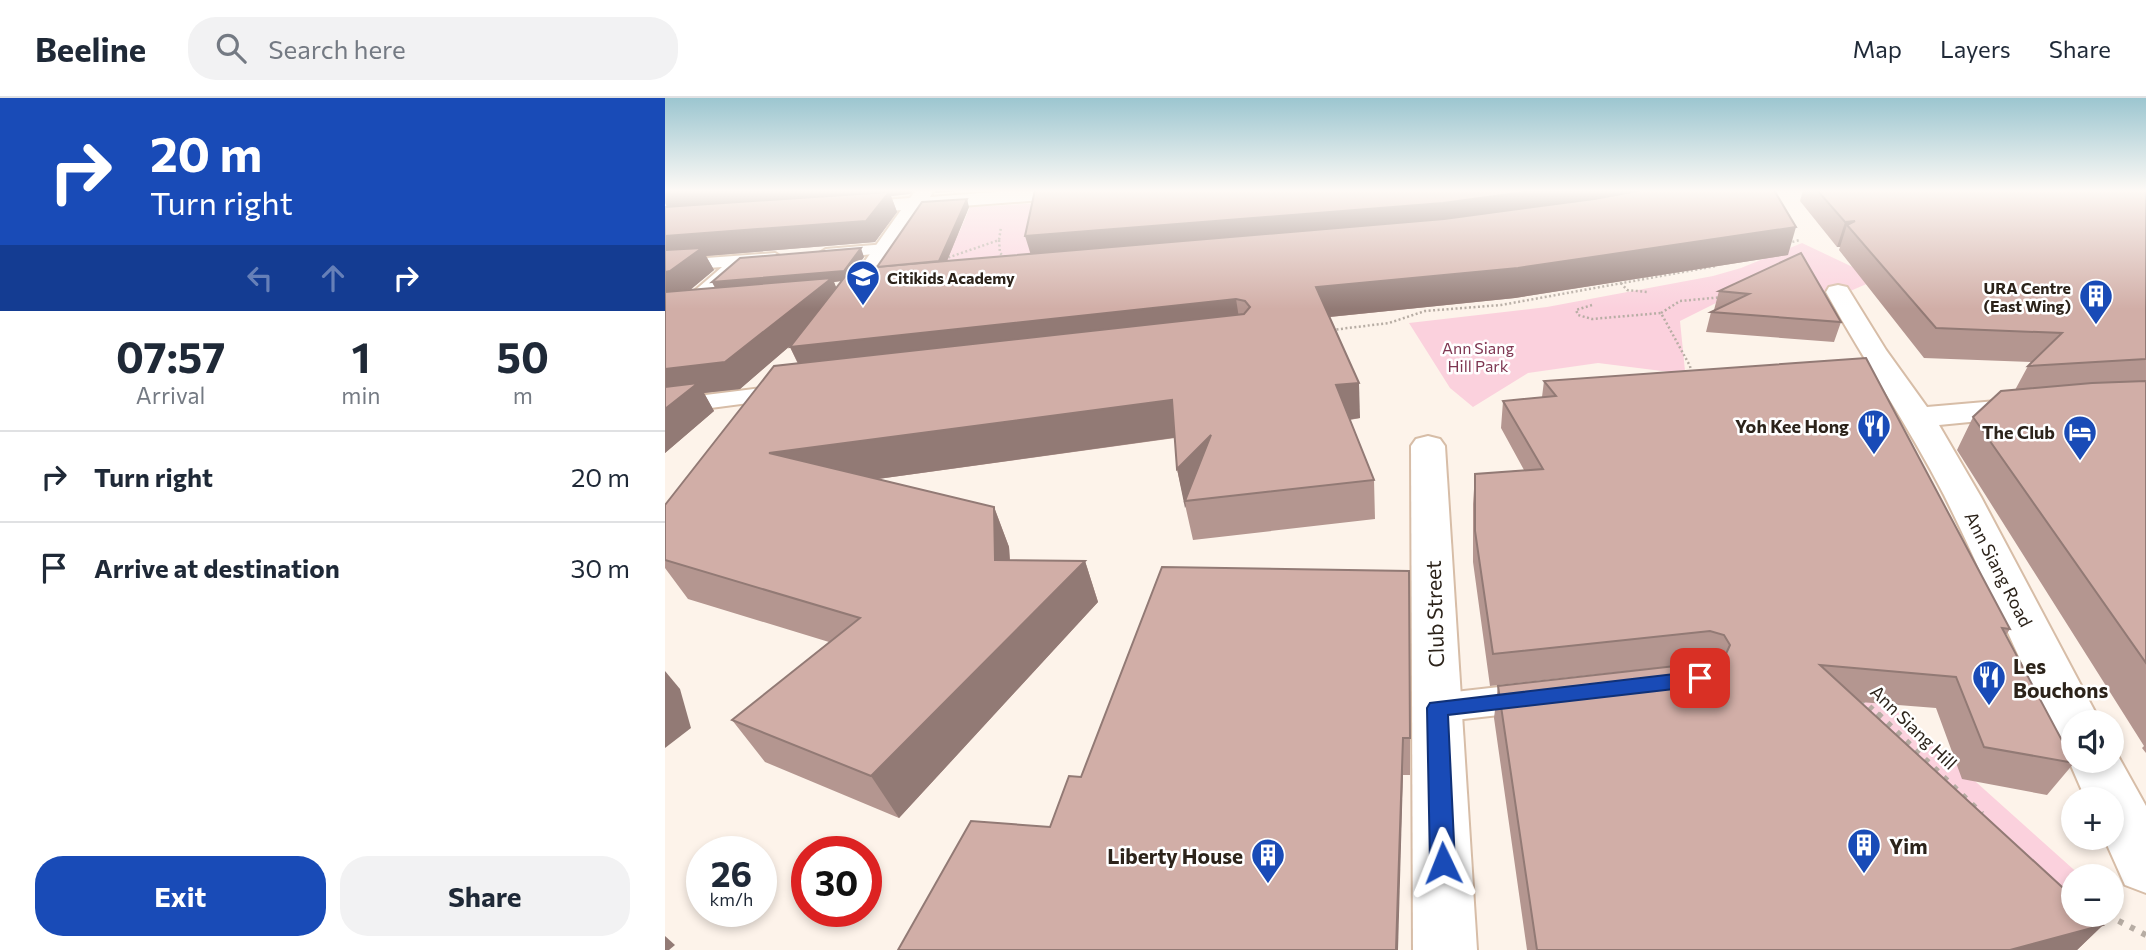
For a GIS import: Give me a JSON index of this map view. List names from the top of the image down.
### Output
{
  "streets": {
    "street": ["Ann Siang Road", "Club Street"],
    "path": ["Ann Siang Hill"]
  },
  "parks": ["Ann Siang Hill Park"],
  "places": {
    "school or university": ["Citikids Academy"],
    "building": ["URA Centre (East Wing)", "Yim", "Liberty House"],
    "restaurant": ["Yoh Kee Hong", "Les Bouchons"],
    "hotel": ["The Club"]
  },
  "page": {
    "header": "Beeline",
    "search": "Search here",
    "nav": ["Map", "Layers", "Share"],
    "turn": ["20 m", "Turn right"],
    "eta": [
      "07:57",
      "Arrival",
      "1",
      "min",
      "50",
      "m"
    ],
    "list": [
      {
        "name": "Turn right",
        "value": "20 m"
      },
      {
        "name": "Arrive at destination",
        "value": "30 m"
      }
    ],
    "map_buttons": ["+", "−"],
    "speed": "26 km/h",
    "limit": "30",
    "buttons": ["Exit", "Share"]
  }
}
